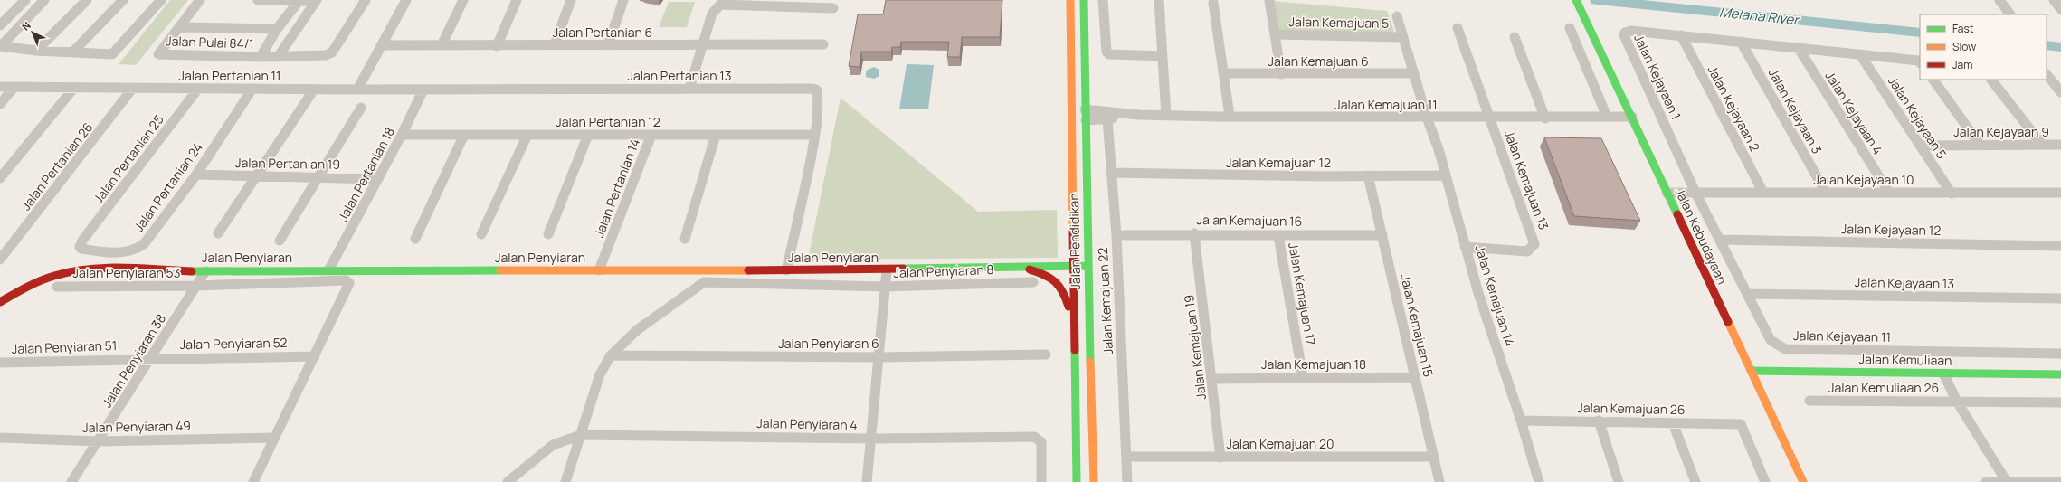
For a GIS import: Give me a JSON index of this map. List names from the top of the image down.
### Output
{
  "streets": {
    "street": [
      "Jalan Kemajuan 5",
      "Jalan Pertanian 6",
      "Jalan Pulai 84/1",
      "Jalan Kemajuan 6",
      "Jalan Pertanian 11",
      "Jalan Pertanian 13",
      "Jalan Kejayaan 1",
      "Jalan Kemajuan 11",
      "Jalan Kejayaan 2",
      "Jalan Kejayaan 3",
      "Jalan Kejayaan 4",
      "Jalan Kejayaan 5",
      "Jalan Pertanian 12",
      "Jalan Kejayaan 9",
      "Jalan Pertanian 25",
      "Jalan Kemajuan 12",
      "Jalan Pertanian 19",
      "Jalan Pertanian 26",
      "Jalan Pertanian 18",
      "Jalan Kemajuan 13",
      "Jalan Kejayaan 10",
      "Jalan Pertanian 24",
      "Jalan Pertanian 14",
      "Jalan Kemajuan 16",
      "Jalan Kejayaan 12",
      "Jalan Kebudayaan",
      "Jalan Pendidikan",
      "Jalan Penyiaran",
      "Jalan Penyiaran 8",
      "Jalan Penyiaran 53",
      "Jalan Kejayaan 13",
      "Jalan Kemajuan 17",
      "Jalan Kemajuan 14",
      "Jalan Kemajuan 22",
      "Jalan Kemajuan 15",
      "Jalan Kejayaan 11",
      "Jalan Penyiaran 52",
      "Jalan Penyiaran 6",
      "Jalan Penyiaran 51",
      "Jalan Kemajuan 19",
      "Jalan Kemuliaan",
      "Jalan Penyiaran 38",
      "Jalan Kemajuan 18",
      "Jalan Kemuliaan 26",
      "Jalan Kemajuan 26",
      "Jalan Penyiaran 4",
      "Jalan Penyiaran 49",
      "Jalan Kemajuan 20"
    ]
  },
  "crossings": [
    ["Jalan Kemajuan 5", "Jalan Kemajuan 14"],
    ["Jalan Kemajuan 6", "Jalan Kemajuan 14"],
    ["Jalan Pertanian 11", "Jalan Pertanian 13"],
    ["Jalan Pertanian 11", "Jalan Pertanian 25"],
    ["Jalan Pertanian 11", "Jalan Pertanian 26"],
    ["Jalan Pertanian 11", "Jalan Pertanian 24"],
    ["Jalan Pertanian 13", "Jalan Pertanian 12"],
    ["Jalan Pertanian 13", "Jalan Pertanian 18"],
    ["Jalan Pertanian 13", "Jalan Penyiaran"],
    ["Jalan Kejayaan 1", "Jalan Kejayaan 2"],
    ["Jalan Kejayaan 1", "Jalan Kejayaan 3"],
    ["Jalan Kejayaan 1", "Jalan Kejayaan 4"],
    ["Jalan Kejayaan 1", "Jalan Kejayaan 5"],
    ["Jalan Kejayaan 1", "Jalan Kejayaan 10"],
    ["Jalan Kejayaan 1", "Jalan Kejayaan 11"],
    ["Jalan Kemajuan 11", "Jalan Kemajuan 13"],
    ["Jalan Kemajuan 11", "Jalan Kebudayaan"],
    ["Jalan Kemajuan 11", "Jalan Pendidikan"],
    ["Jalan Kemajuan 11", "Jalan Kemajuan 14"],
    ["Jalan Kemajuan 11", "Jalan Kemajuan 22"],
    ["Jalan Kejayaan 2", "Jalan Kejayaan 10"],
    ["Jalan Kejayaan 3", "Jalan Kejayaan 10"],
    ["Jalan Kejayaan 4", "Jalan Kejayaan 10"],
    ["Jalan Kejayaan 5", "Jalan Kejayaan 9"],
    ["Jalan Kejayaan 5", "Jalan Kejayaan 10"],
    ["Jalan Pertanian 12", "Jalan Pertanian 18"],
    ["Jalan Pertanian 12", "Jalan Pertanian 14"],
    ["Jalan Pertanian 25", "Jalan Pertanian 24"],
    ["Jalan Kemajuan 12", "Jalan Kemajuan 14"],
    ["Jalan Kemajuan 12", "Jalan Kemajuan 22"],
    ["Jalan Kemajuan 12", "Jalan Kemajuan 15"],
    ["Jalan Pertanian 19", "Jalan Pertanian 18"],
    ["Jalan Pertanian 19", "Jalan Pertanian 24"],
    ["Jalan Pertanian 18", "Jalan Penyiaran"],
    ["Jalan Kemajuan 13", "Jalan Kemajuan 14"],
    ["Jalan Kejayaan 10", "Jalan Kebudayaan"],
    ["Jalan Kejayaan 10", "Jalan Kejayaan 11"],
    ["Jalan Pertanian 14", "Jalan Penyiaran"],
    ["Jalan Kemajuan 16", "Jalan Kemajuan 17"],
    ["Jalan Kemajuan 16", "Jalan Kemajuan 22"],
    ["Jalan Kemajuan 16", "Jalan Kemajuan 15"],
    ["Jalan Kemajuan 16", "Jalan Kemajuan 19"],
    ["Jalan Kejayaan 12", "Jalan Kejayaan 11"],
    ["Jalan Kebudayaan", "Jalan Kemuliaan"],
    ["Jalan Pendidikan", "Jalan Penyiaran"],
    ["Jalan Penyiaran", "Jalan Penyiaran 38"],
    ["Jalan Penyiaran 8", "Jalan Penyiaran 6"],
    ["Jalan Penyiaran 53", "Jalan Penyiaran 52"],
    ["Jalan Penyiaran 53", "Jalan Penyiaran 38"],
    ["Jalan Kejayaan 13", "Jalan Kejayaan 11"],
    ["Jalan Kemajuan 17", "Jalan Kemajuan 18"],
    ["Jalan Kemajuan 14", "Jalan Kemajuan 26"],
    ["Jalan Kemajuan 22", "Jalan Kemajuan 20"],
    ["Jalan Kemajuan 15", "Jalan Kemajuan 18"],
    ["Jalan Kemajuan 15", "Jalan Kemajuan 20"],
    ["Jalan Penyiaran 52", "Jalan Penyiaran 51"],
    ["Jalan Penyiaran 52", "Jalan Penyiaran 38"],
    ["Jalan Penyiaran 51", "Jalan Penyiaran 38"],
    ["Jalan Kemajuan 19", "Jalan Kemajuan 18"],
    ["Jalan Kemajuan 19", "Jalan Kemajuan 20"],
    ["Jalan Penyiaran 38", "Jalan Penyiaran 49"]
  ],
  "water": ["Melana River"],
  "legend": ["Fast", "Slow", "Jam"],
  "north": "top left"
}
